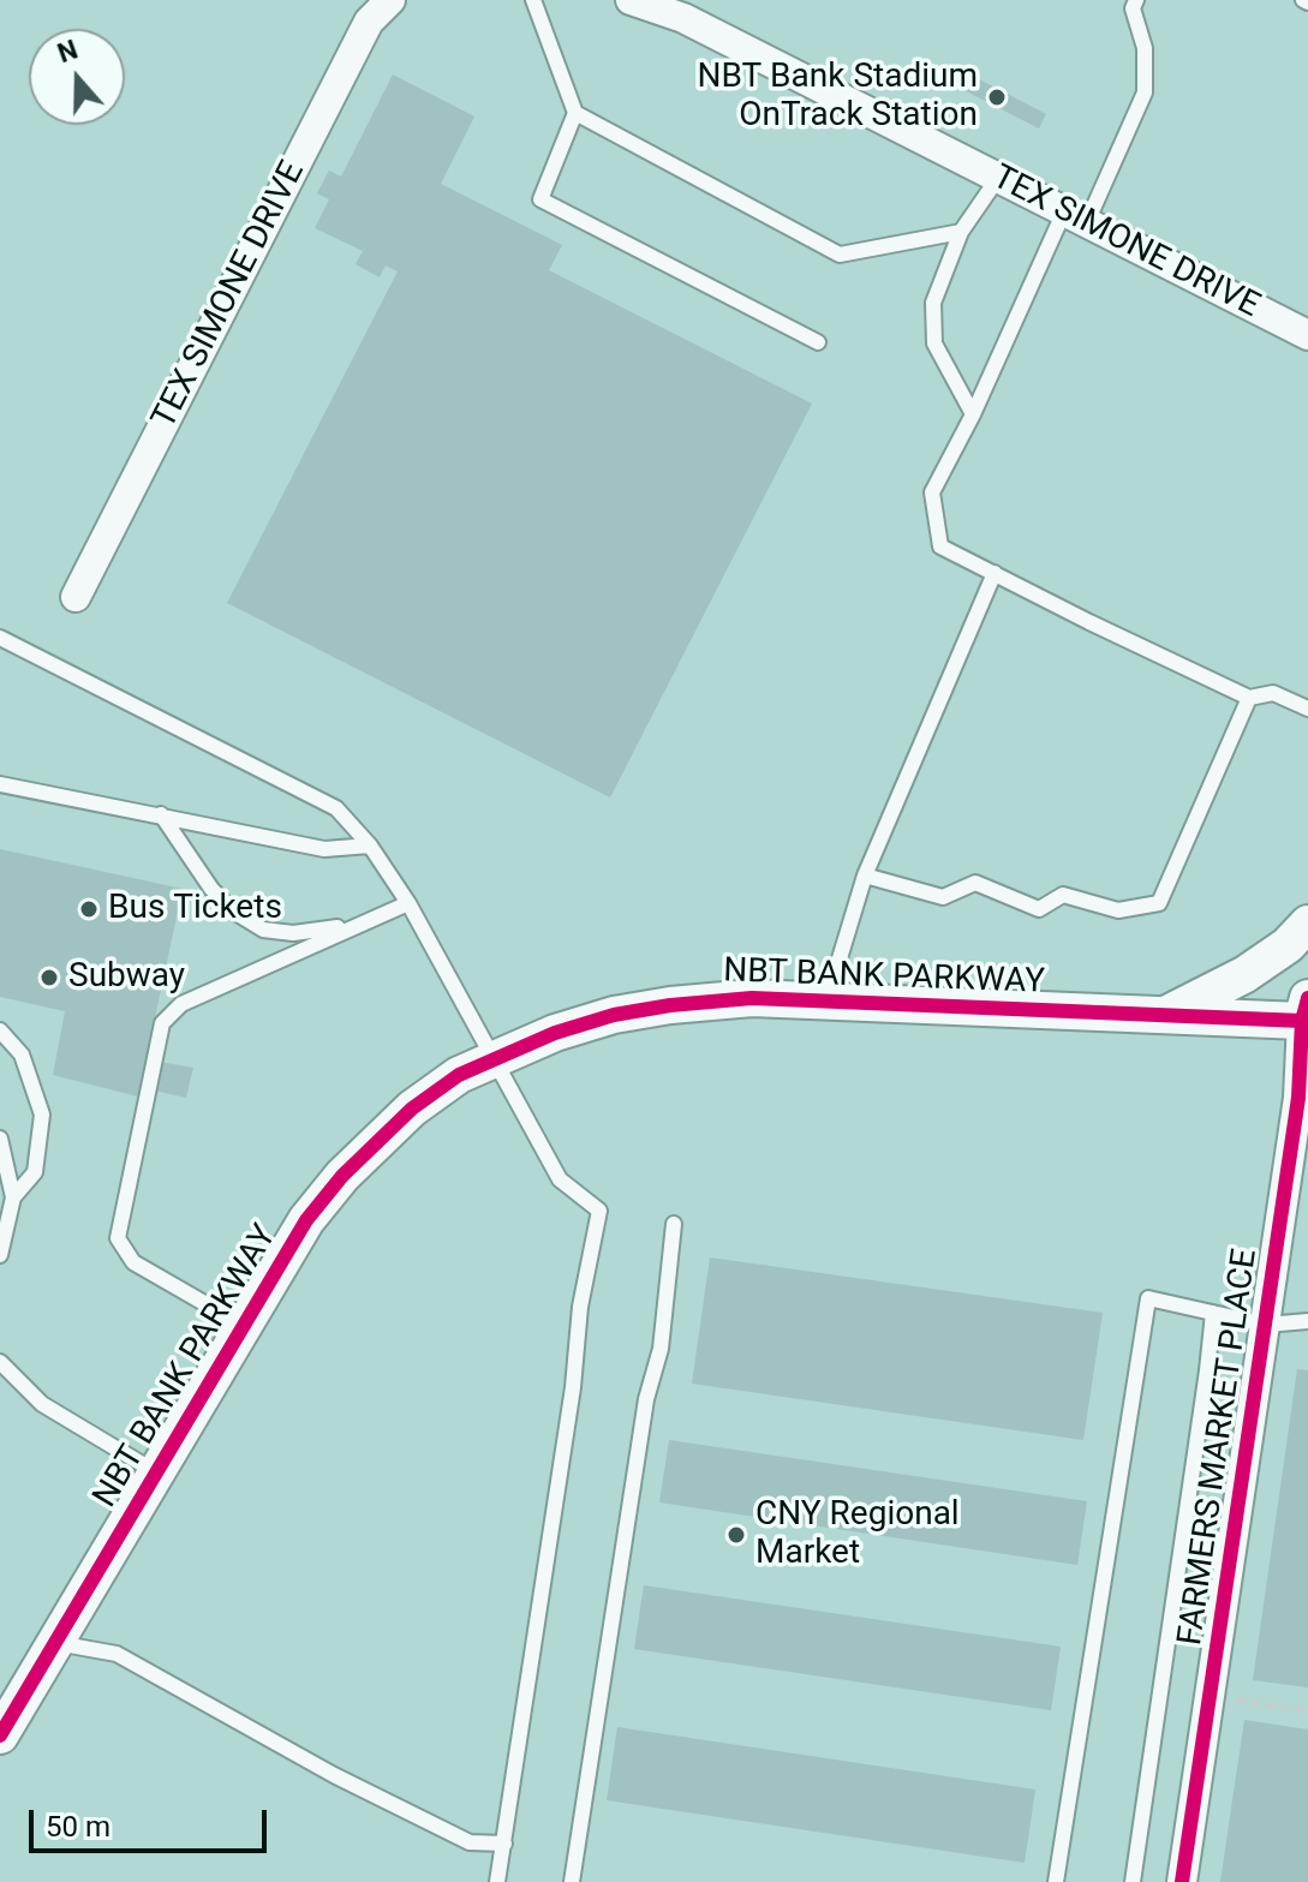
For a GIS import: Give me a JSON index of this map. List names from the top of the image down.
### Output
{
  "streets": {
    "street": ["TEX SIMONE DRIVE", "NBT BANK PARKWAY", "FARMERS MARKET PLACE"]
  },
  "crossings": [
    ["NBT BANK PARKWAY", "FARMERS MARKET PLACE"]
  ],
  "places": [
    "NBT Bank Stadium OnTrack Station",
    "Bus Tickets",
    "Subway",
    "CNY Regional Market"
  ],
  "scale_bar": "50 m",
  "north": "top"
}
